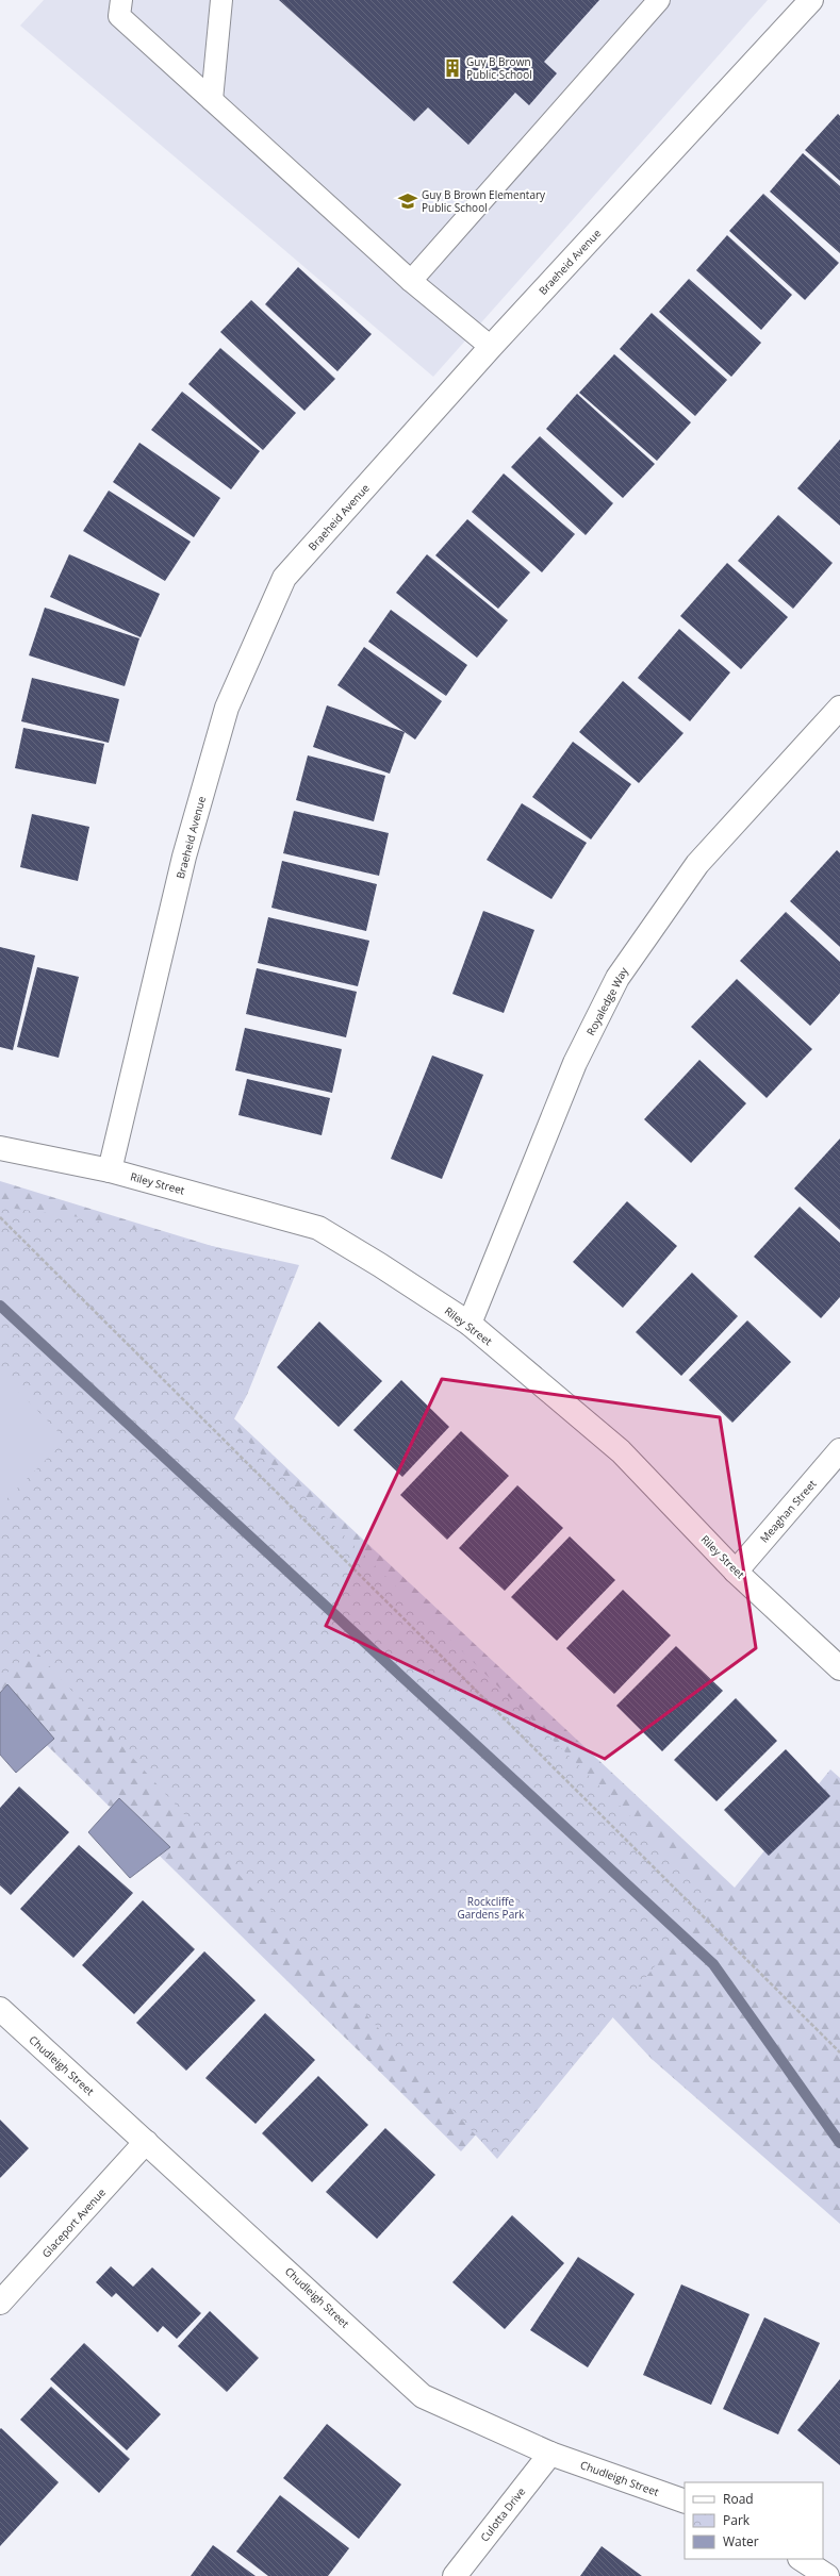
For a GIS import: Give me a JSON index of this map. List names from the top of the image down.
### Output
{
  "streets": {
    "street": [
      "Braeheid Avenue",
      "Royaledge Way",
      "Riley Street",
      "Meaghan Street",
      "Chudleigh Street",
      "Glaceport Avenue",
      "Culotta Drive"
    ]
  },
  "crossings": [
    ["Braeheid Avenue", "Riley Street"],
    ["Royaledge Way", "Riley Street"],
    ["Riley Street", "Meaghan Street"],
    ["Chudleigh Street", "Glaceport Avenue"],
    ["Chudleigh Street", "Culotta Drive"]
  ],
  "parks": ["Rockcliffe Gardens Park"],
  "places": {
    "building": ["Guy B Brown Public School"],
    "school or university": ["Guy B Brown Elementary Public School"]
  },
  "legend": ["Road", "Park", "Water"]
}
